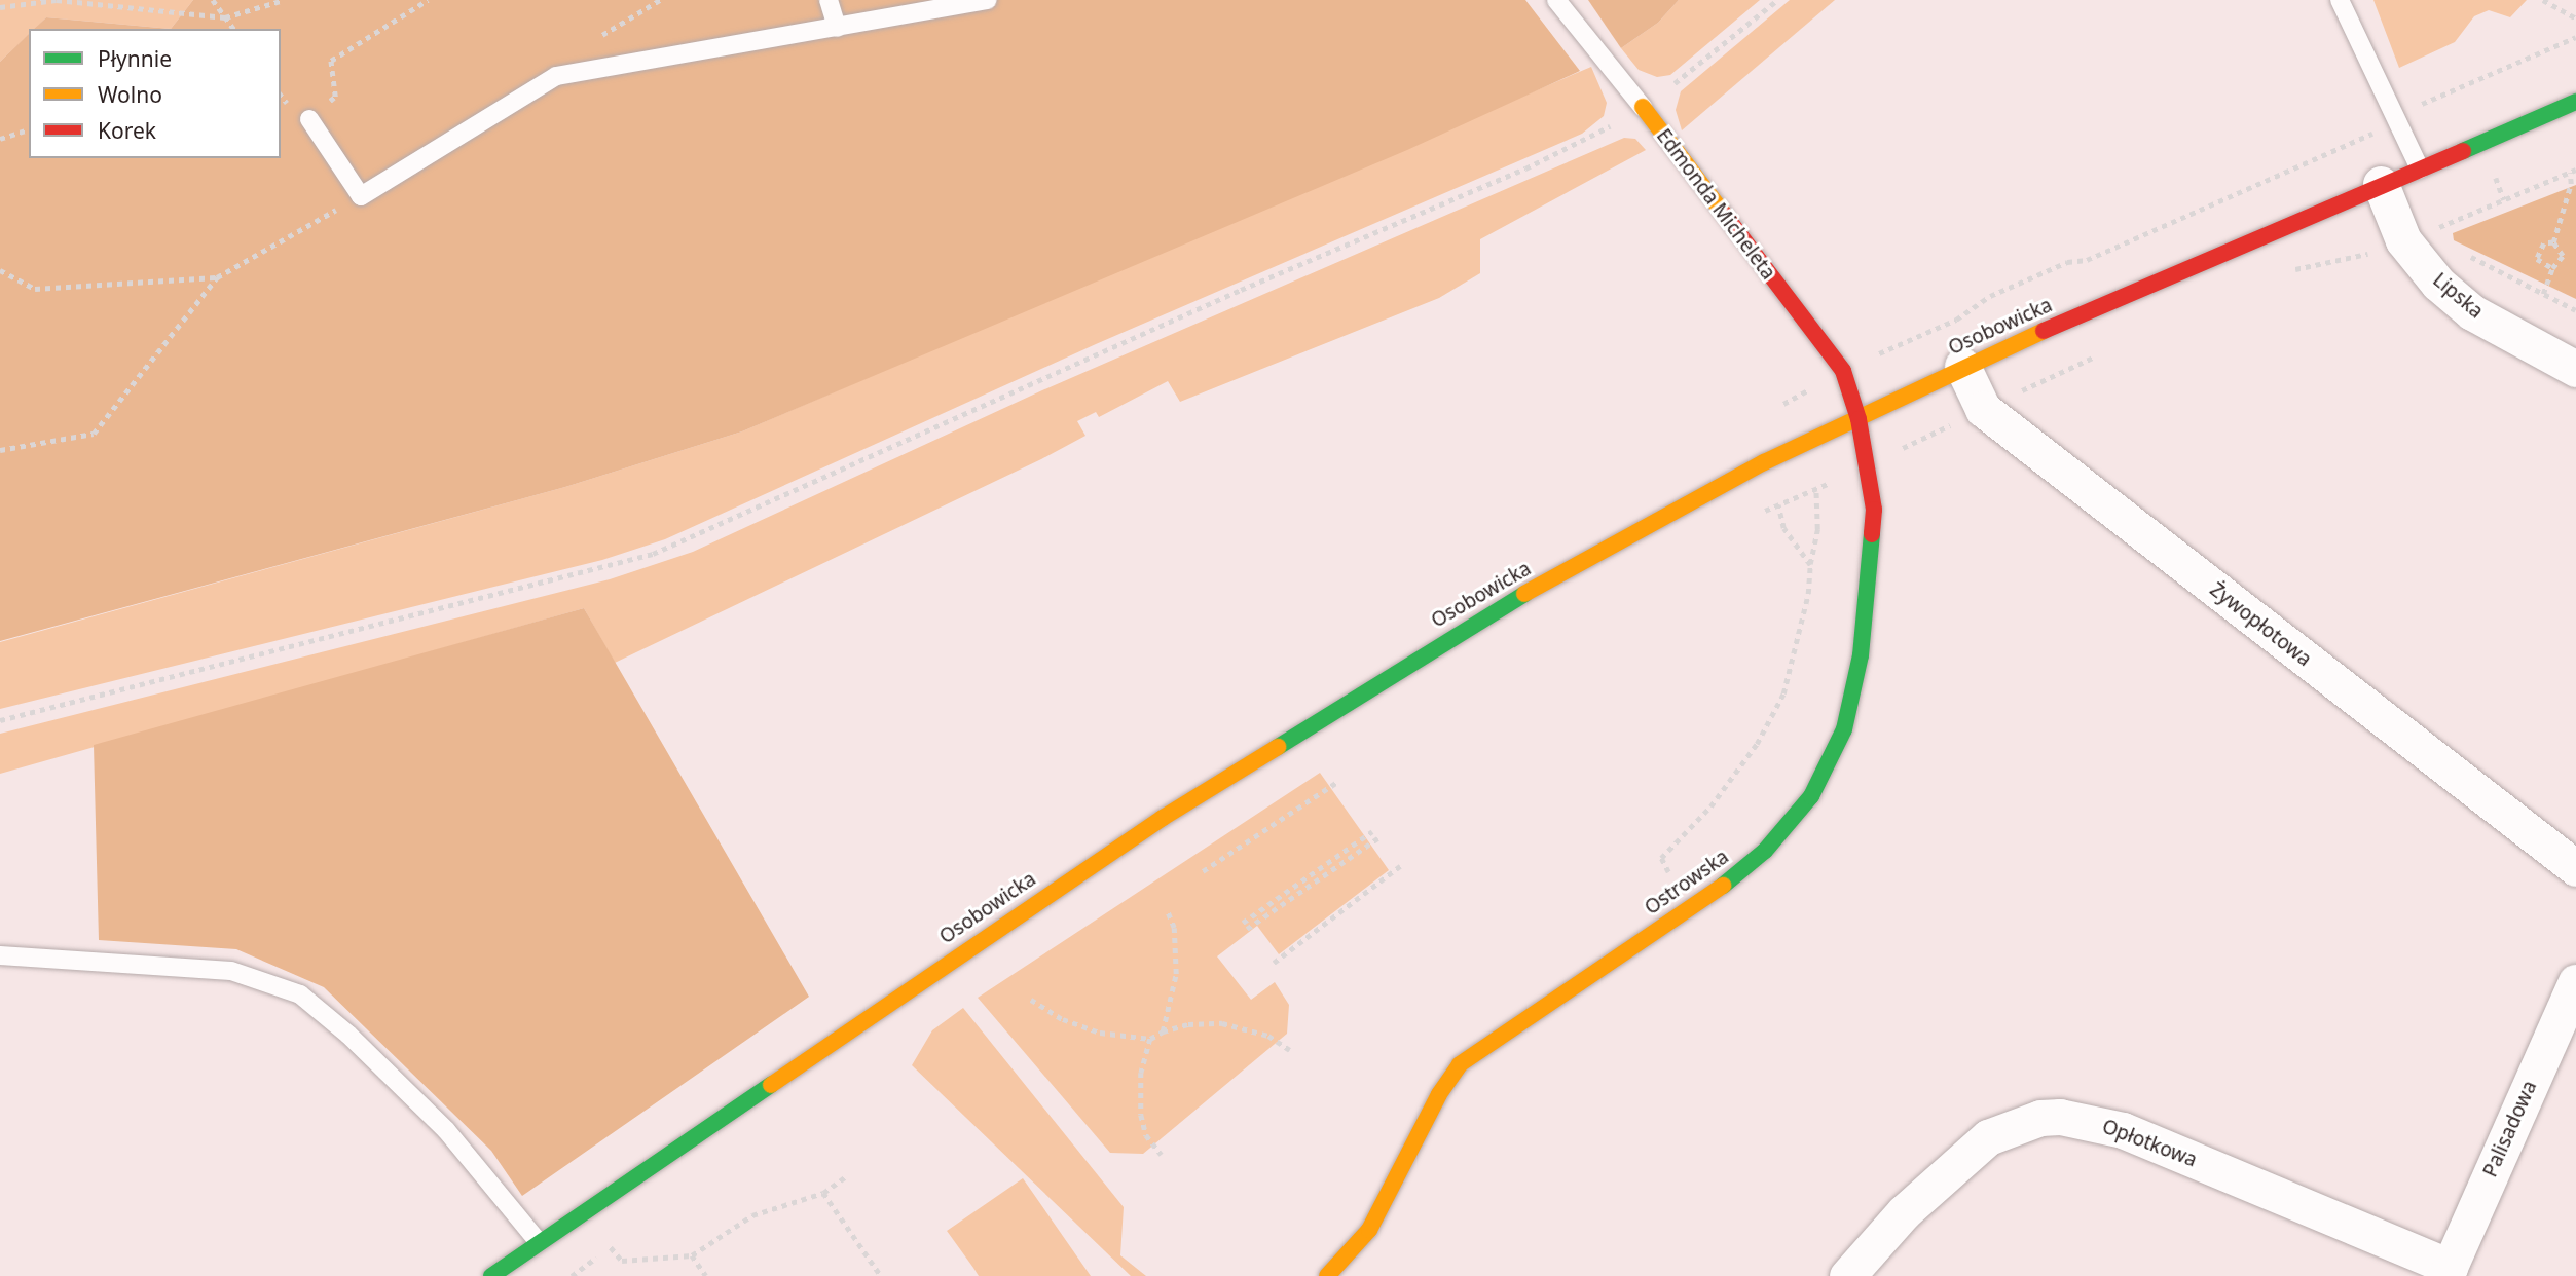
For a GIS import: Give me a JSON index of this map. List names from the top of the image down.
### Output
{
  "streets": {
    "street": [
      "Edmonda Micheleta",
      "Lipska",
      "Osobowicka",
      "Żywopłotowa",
      "Ostrowska",
      "Palisadowa",
      "Opłotkowa"
    ]
  },
  "crossings": [
    ["Edmonda Micheleta", "Osobowicka"],
    ["Edmonda Micheleta", "Ostrowska"],
    ["Lipska", "Osobowicka"],
    ["Osobowicka", "Żywopłotowa"],
    ["Osobowicka", "Ostrowska"],
    ["Palisadowa", "Opłotkowa"]
  ],
  "legend": ["Płynnie", "Wolno", "Korek"]
}
